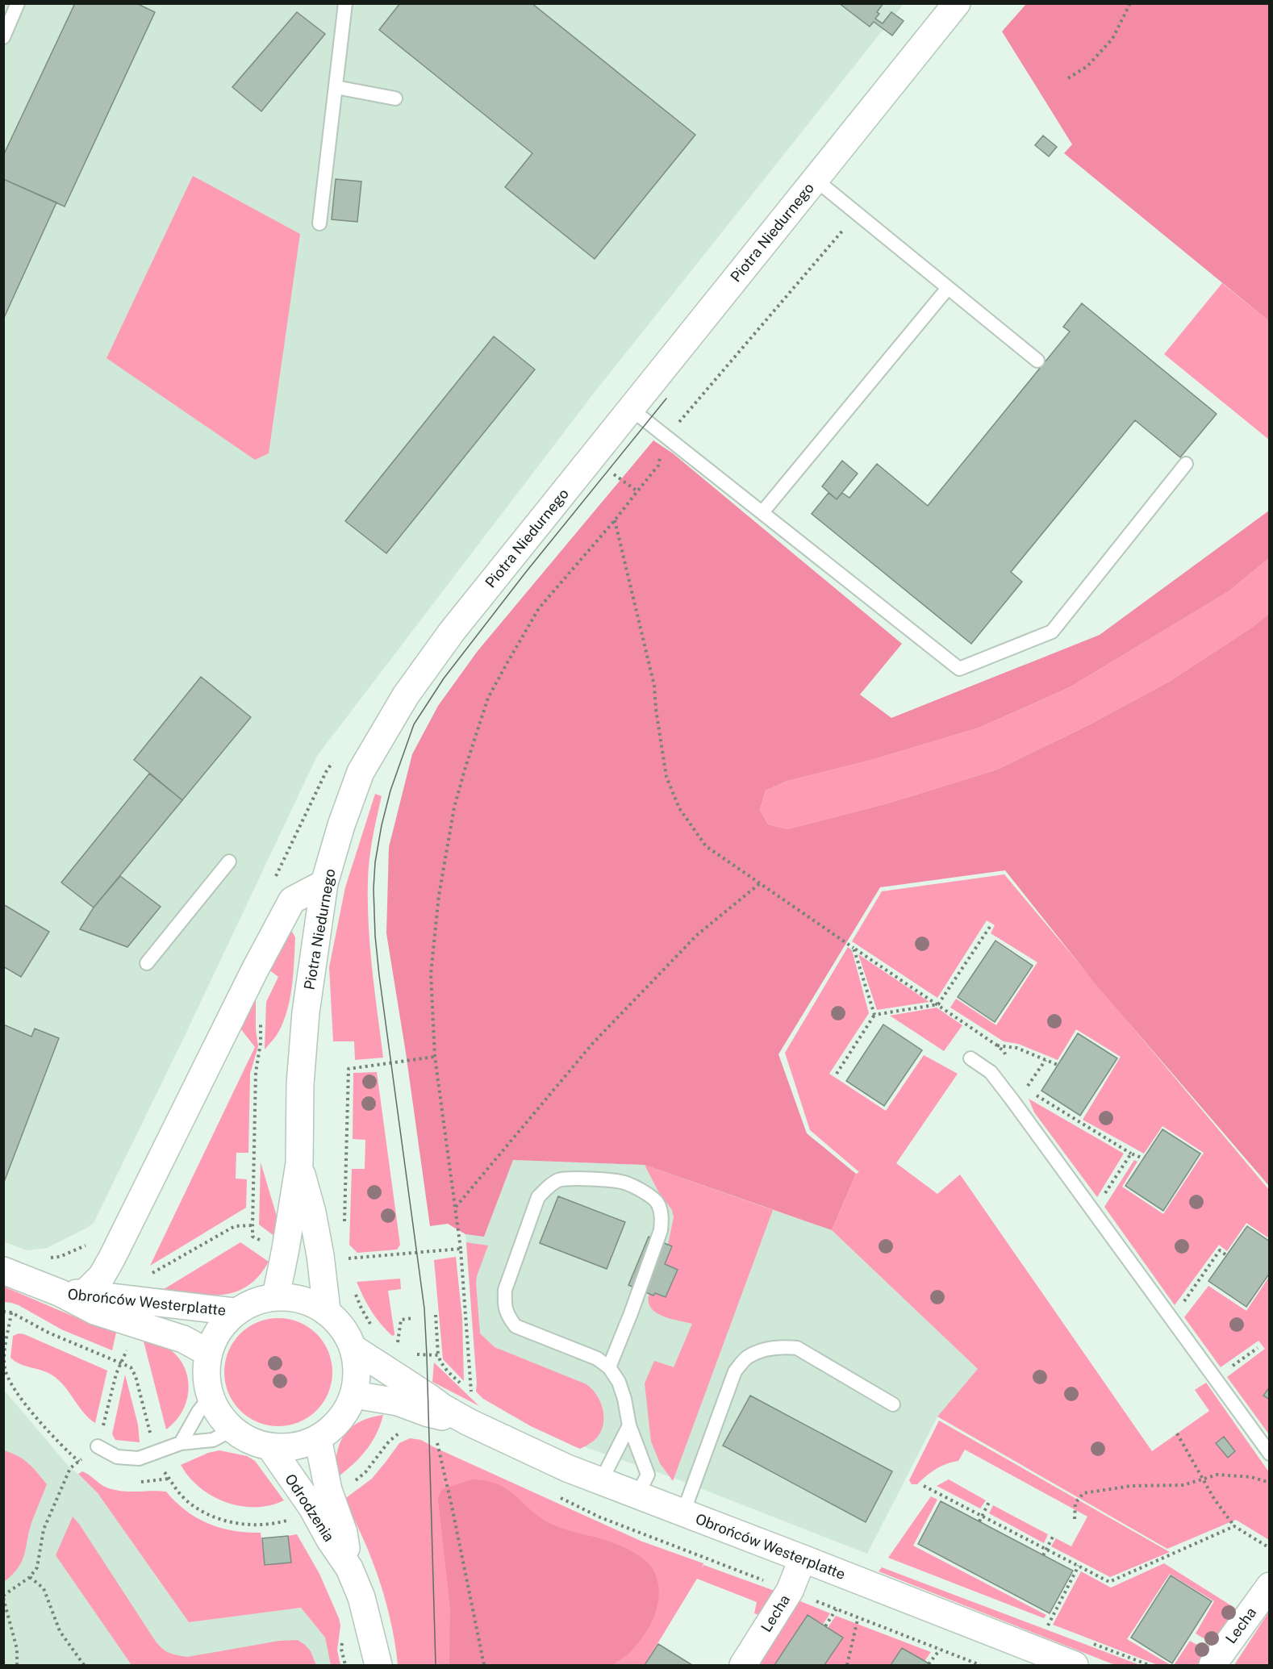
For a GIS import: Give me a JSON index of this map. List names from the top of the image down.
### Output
{
  "streets": {
    "street": [
      "Piotra Niedurnego",
      "Obrońców Westerplatte",
      "Odrodzenia",
      "Lecha"
    ]
  },
  "crossings": [
    ["Piotra Niedurnego", "Obrońców Westerplatte"],
    ["Piotra Niedurnego", "Odrodzenia"],
    ["Obrońców Westerplatte", "Odrodzenia"],
    ["Obrońców Westerplatte", "Lecha"]
  ]
}
